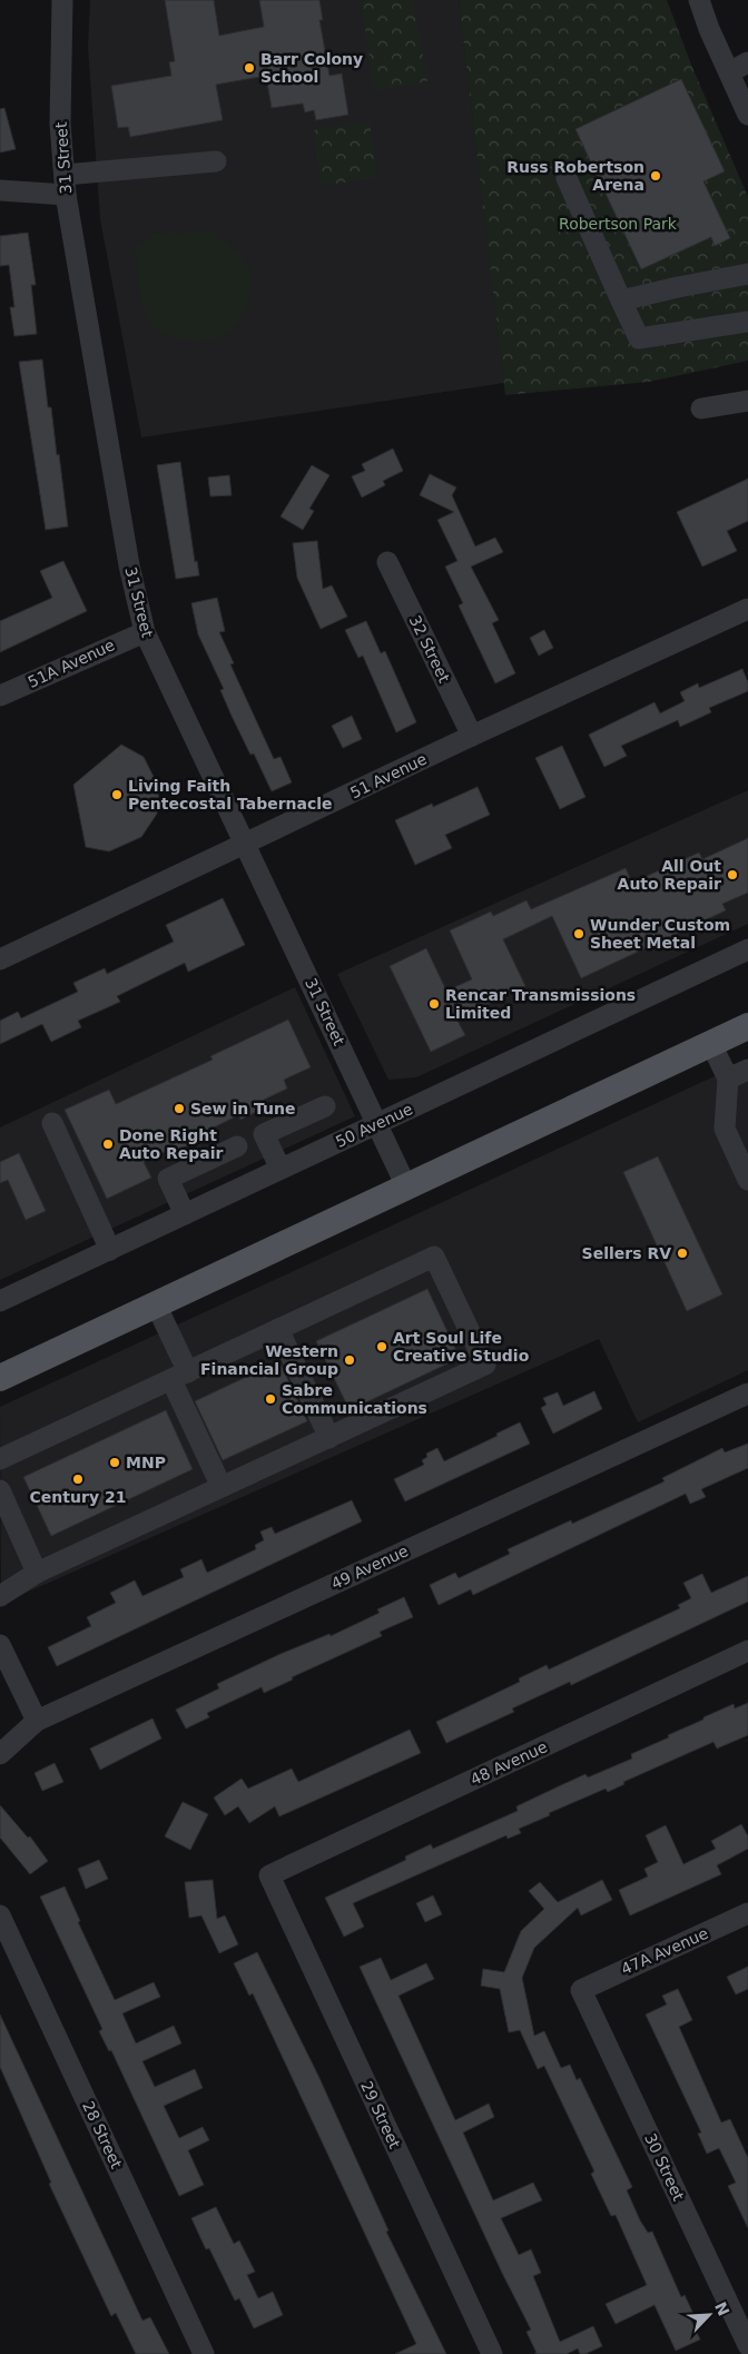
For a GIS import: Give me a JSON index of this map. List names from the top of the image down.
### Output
{
  "streets": {
    "street": [
      "31 Street",
      "32 Street",
      "51A Avenue",
      "51 Avenue",
      "50 Avenue",
      "49 Avenue",
      "48 Avenue",
      "47A Avenue",
      "29 Street",
      "28 Street",
      "30 Street"
    ]
  },
  "crossings": [
    ["31 Street", "51A Avenue"],
    ["31 Street", "51 Avenue"],
    ["31 Street", "50 Avenue"],
    ["32 Street", "51 Avenue"],
    ["48 Avenue", "29 Street"],
    ["47A Avenue", "30 Street"]
  ],
  "parks": ["Robertson Park"],
  "places": [
    "Barr Colony School",
    "Russ Robertson Arena",
    "Living Faith Pentecostal Tabernacle",
    "All Out Auto Repair",
    "Wunder Custom Sheet Metal",
    "Rencar Transmissions Limited",
    "Sew in Tune",
    "Done Right Auto Repair",
    "Sellers RV",
    "Art Soul Life Creative Studio",
    "Western Financial Group",
    "Sabre Communications",
    "MNP",
    "Century 21"
  ],
  "north": "top right"
}
